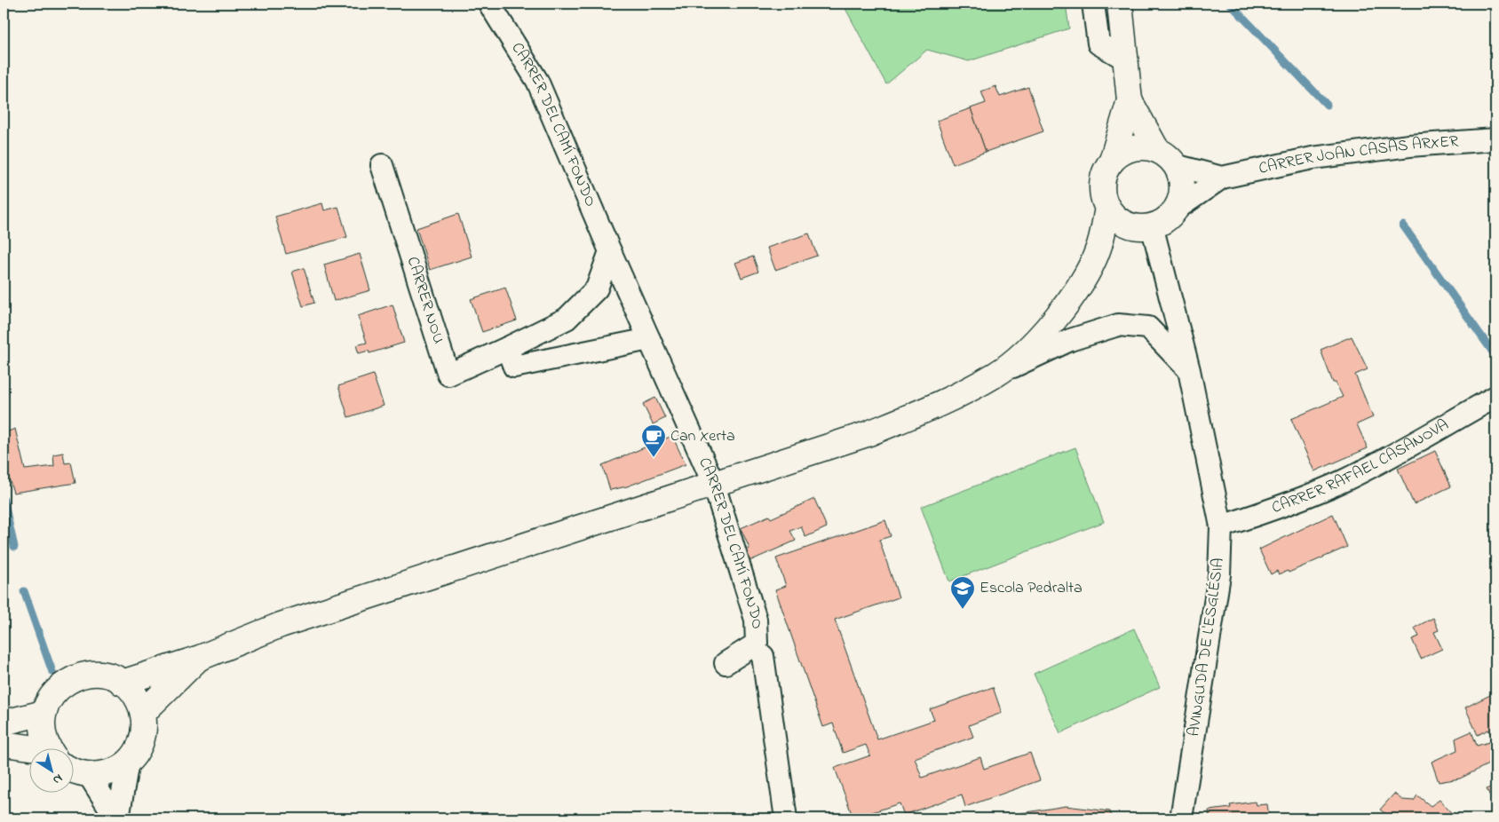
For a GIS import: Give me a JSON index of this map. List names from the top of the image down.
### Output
{
  "streets": {
    "street": [
      "CARRER DEL CAMÍ FONDO",
      "CARRER JOAN CASAS ARXER",
      "CARRER NOU",
      "CARRER RAFAEL CASANOVA",
      "AVINGUDA DE L'ESGLÉSIA"
    ]
  },
  "crossings": [
    ["CARRER JOAN CASAS ARXER", "AVINGUDA DE L'ESGLÉSIA"],
    ["CARRER RAFAEL CASANOVA", "AVINGUDA DE L'ESGLÉSIA"]
  ],
  "places": {
    "cafe": ["Can Xerta"],
    "school or university": ["Escola Pedralta"]
  },
  "north": "bottom right"
}
